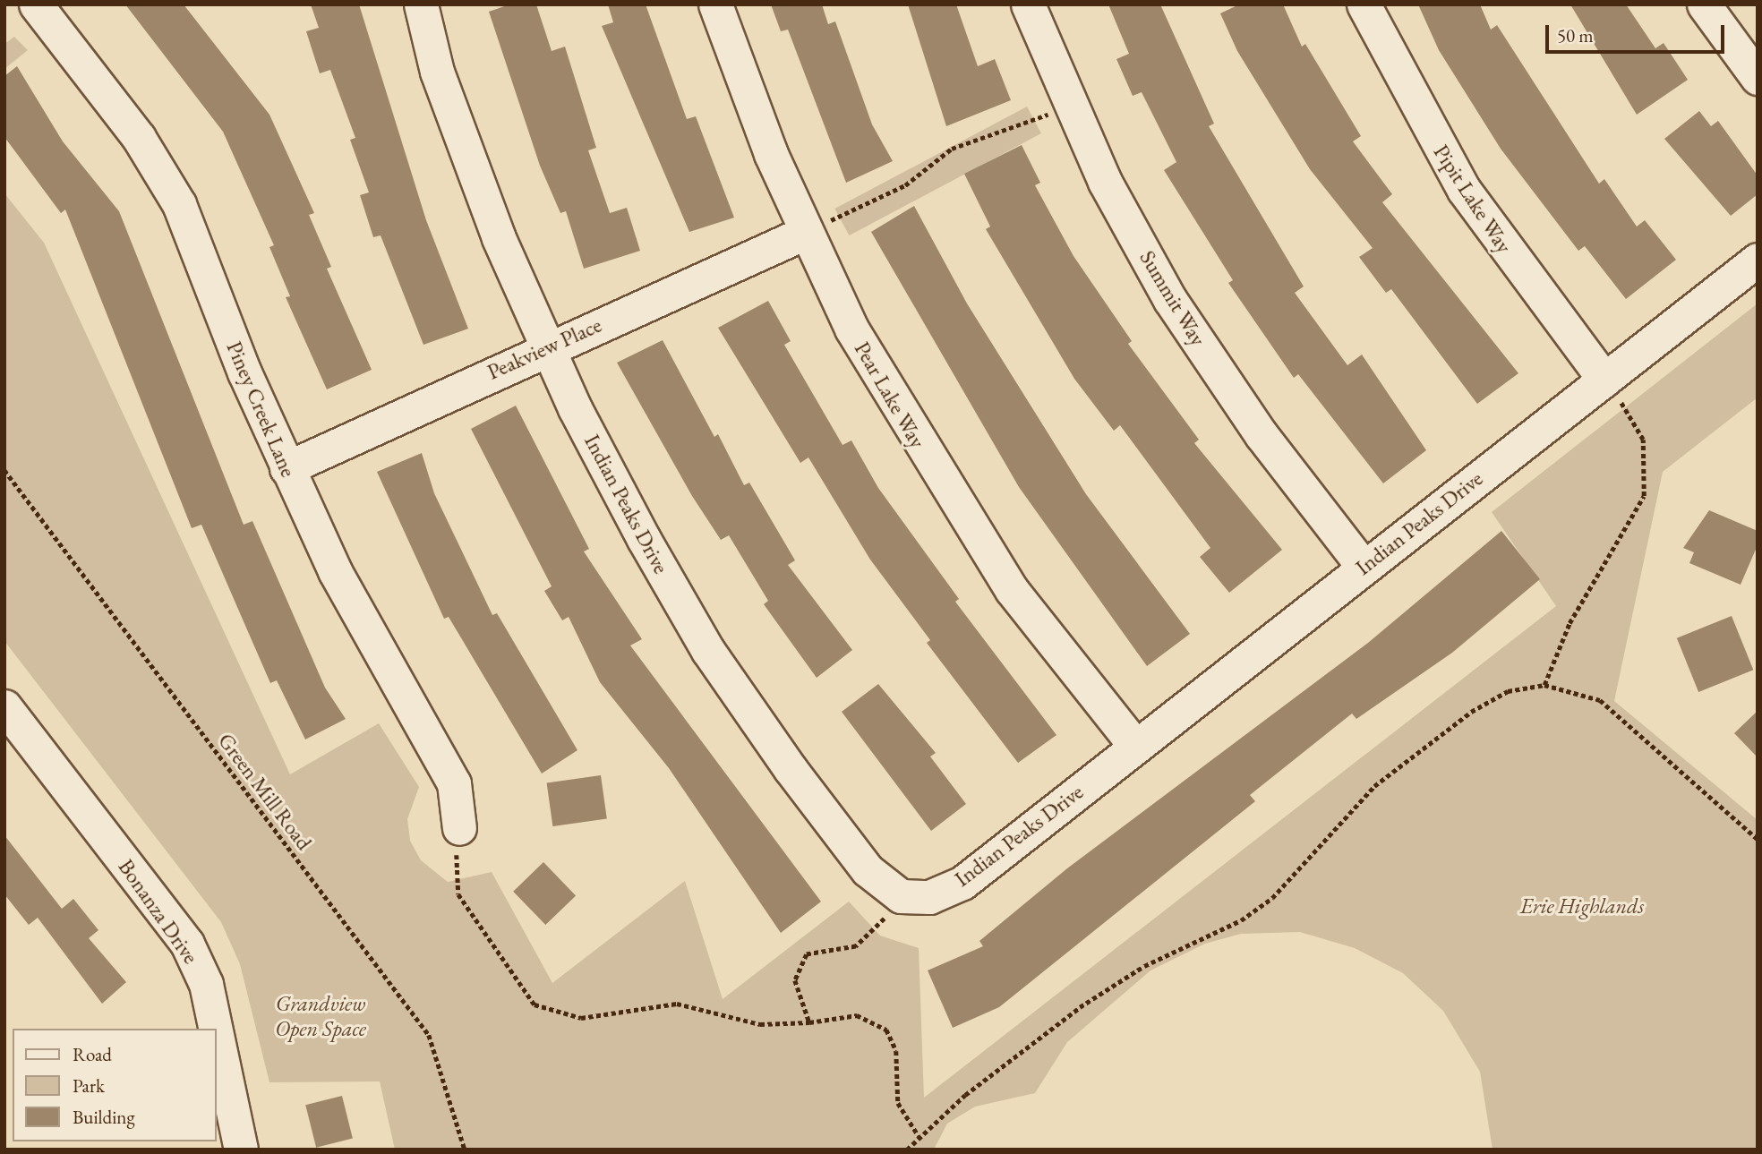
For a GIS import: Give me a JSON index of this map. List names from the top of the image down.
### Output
{
  "streets": {
    "street": [
      "Pipit Lake Way",
      "Summit Way",
      "Peakview Place",
      "Pear Lake Way",
      "Piney Creek Lane",
      "Indian Peaks Drive",
      "Bonanza Drive"
    ],
    "path": ["Green Mill Road"]
  },
  "crossings": [
    ["Pipit Lake Way", "Indian Peaks Drive"],
    ["Summit Way", "Indian Peaks Drive"],
    ["Peakview Place", "Pear Lake Way"],
    ["Peakview Place", "Piney Creek Lane"],
    ["Peakview Place", "Indian Peaks Drive"],
    ["Pear Lake Way", "Indian Peaks Drive"]
  ],
  "parks": ["Erie Highlands", "Grandview Open Space"],
  "legend": ["Road", "Park", "Building"],
  "scale_bar": "50 m"
}
